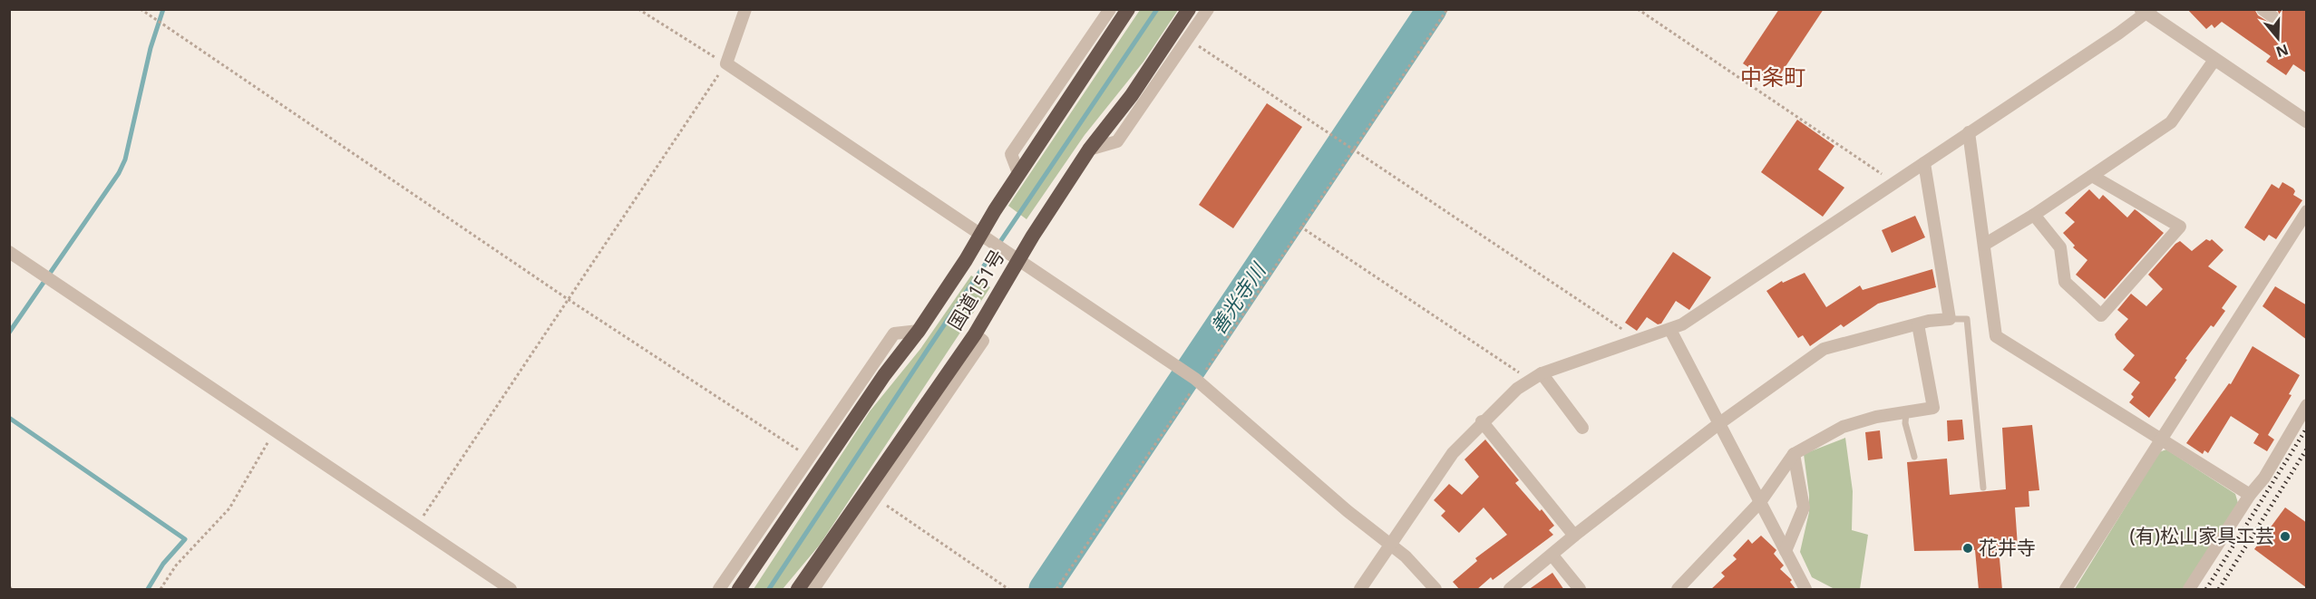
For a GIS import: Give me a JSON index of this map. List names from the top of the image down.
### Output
{
  "streets": {
    "highway": ["国道151号"]
  },
  "districts": ["中条町"],
  "water": ["善光寺川"],
  "places": ["(有)松山家具工芸", "花井寺"],
  "north": "bottom"
}
